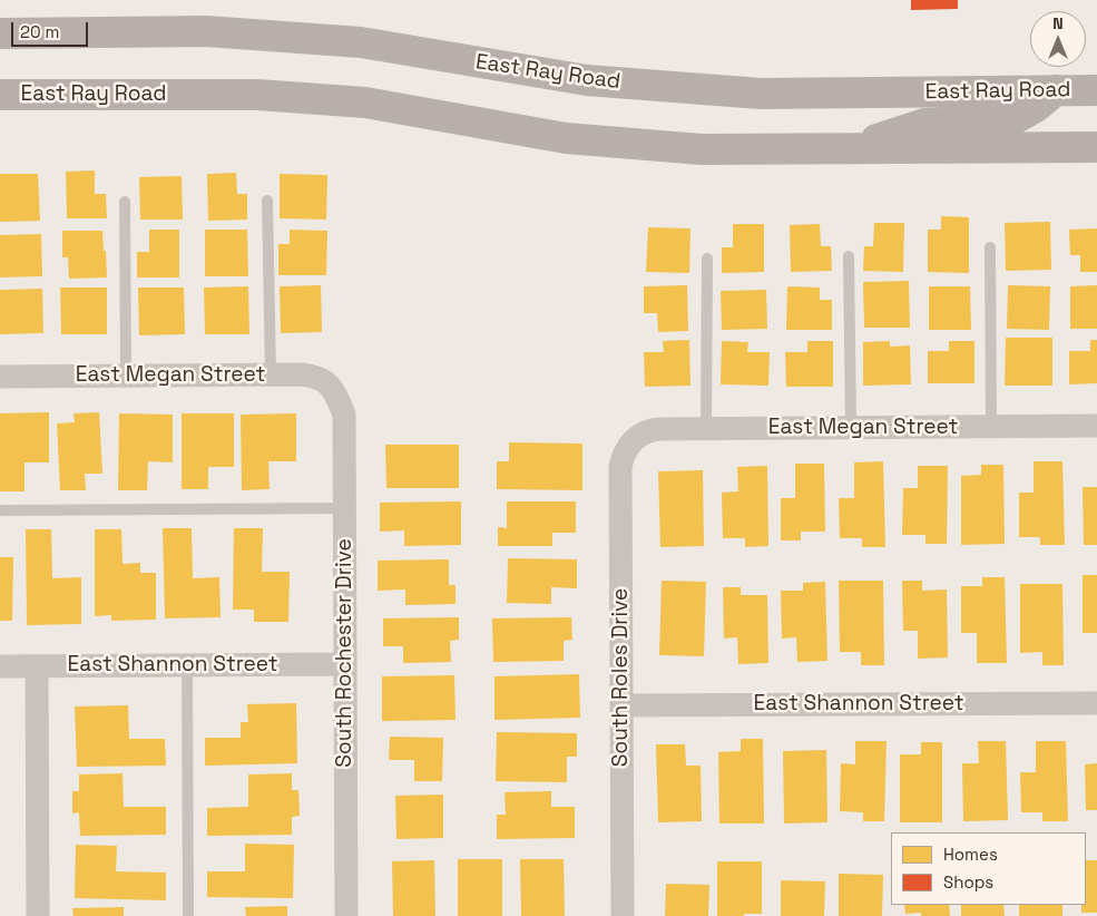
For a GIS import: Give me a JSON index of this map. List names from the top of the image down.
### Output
{
  "streets": {
    "main road": ["East Ray Road"],
    "street": [
      "East Megan Street",
      "South Rochester Drive",
      "East Shannon Street",
      "South Roles Drive"
    ]
  },
  "crossings": [
    ["East Megan Street", "South Rochester Drive"],
    ["East Megan Street", "South Roles Drive"],
    ["South Rochester Drive", "East Shannon Street"],
    ["East Shannon Street", "South Roles Drive"]
  ],
  "legend": ["Homes", "Shops"],
  "scale_bar": "20 m",
  "north": "top"
}
